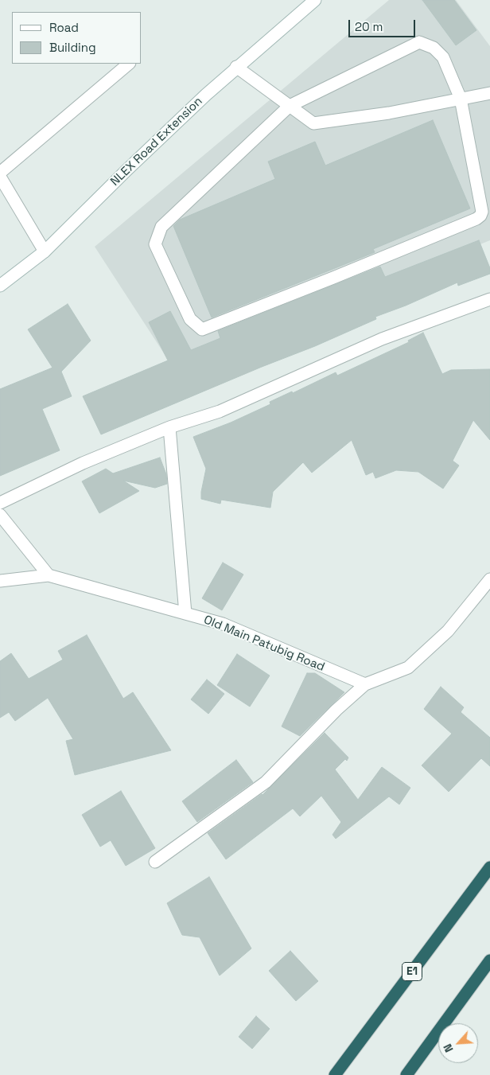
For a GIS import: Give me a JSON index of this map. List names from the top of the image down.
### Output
{
  "streets": {
    "highway": ["E1"],
    "street": ["NLEX Road Extension", "Old Main Patubig Road"]
  },
  "legend": ["Road", "Building"],
  "scale_bar": "20 m",
  "north": "bottom left"
}
